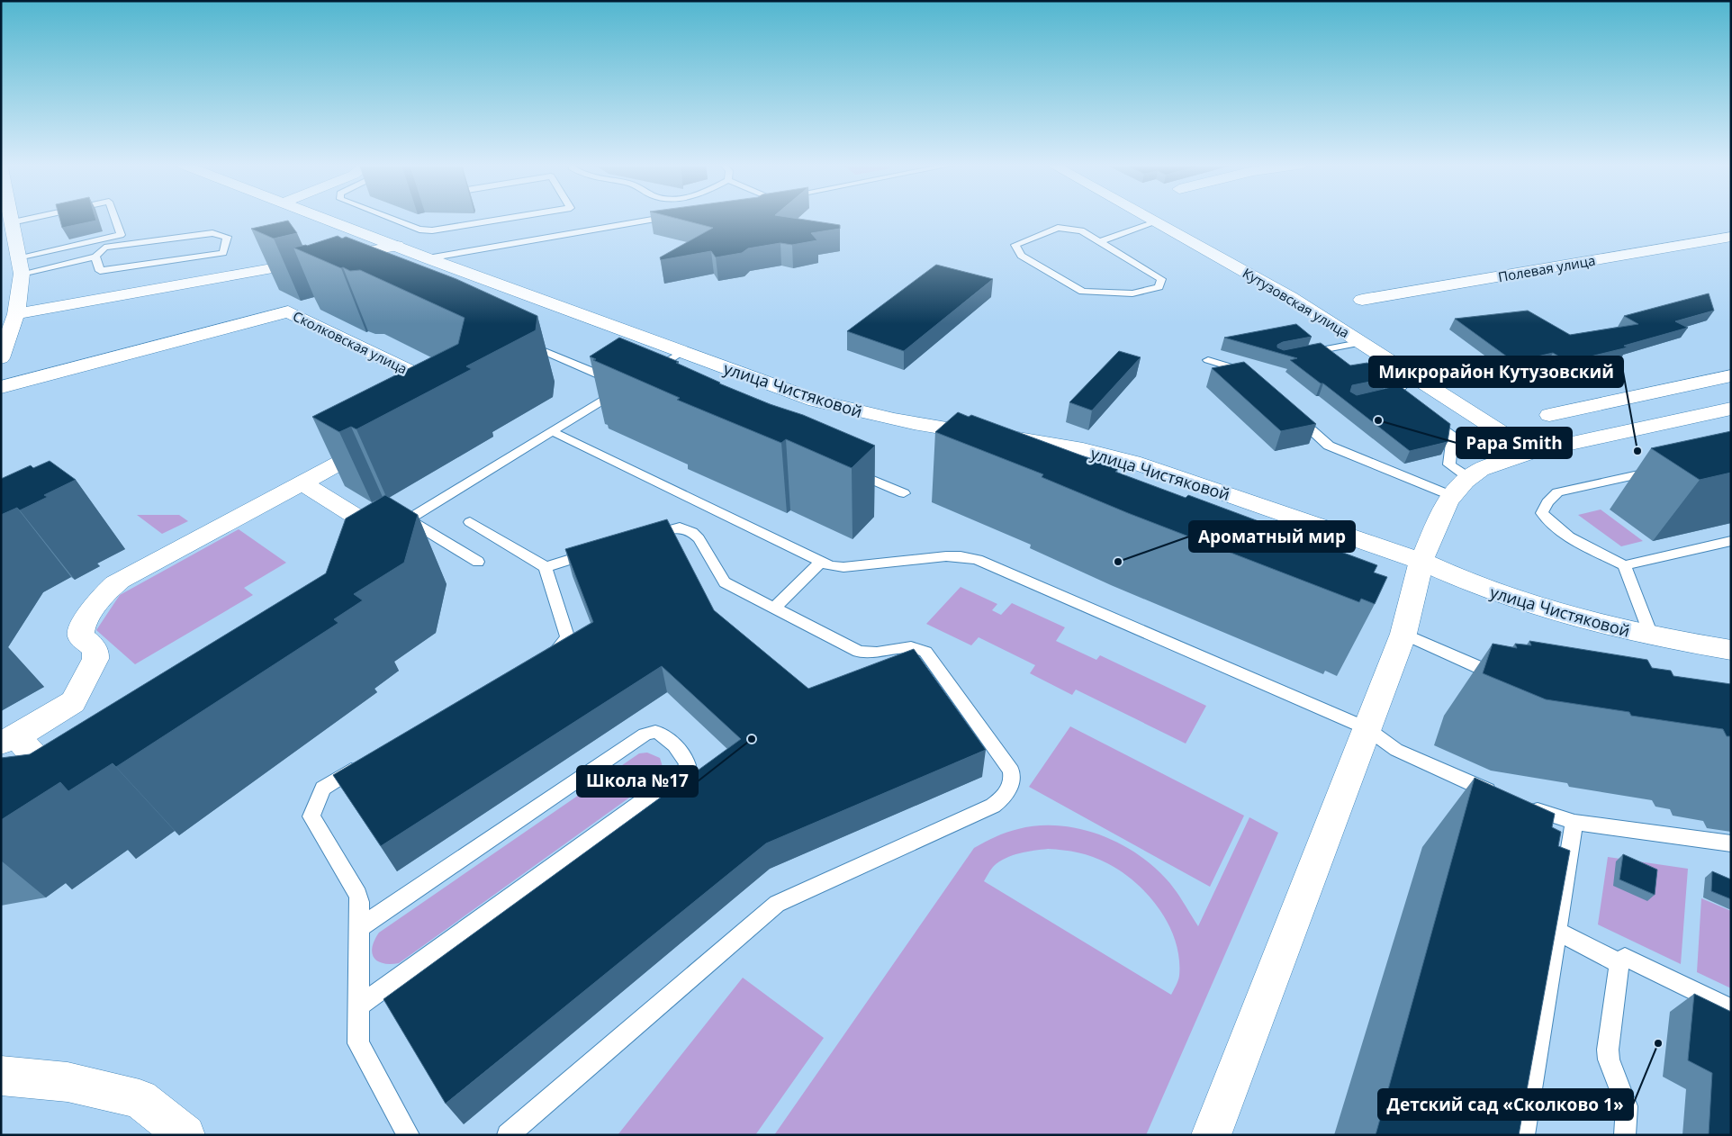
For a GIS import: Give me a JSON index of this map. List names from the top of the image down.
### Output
{
  "streets": {
    "street": [
      "Полевая улица",
      "Кутузовская улица",
      "Сколковская улица",
      "улица Чистяковой"
    ]
  },
  "places": [
    "Papa Smith",
    "Микрорайон Кутузовский",
    "Ароматный мир",
    "Школа №17",
    "Детский сад «Сколково 1»"
  ]
}
